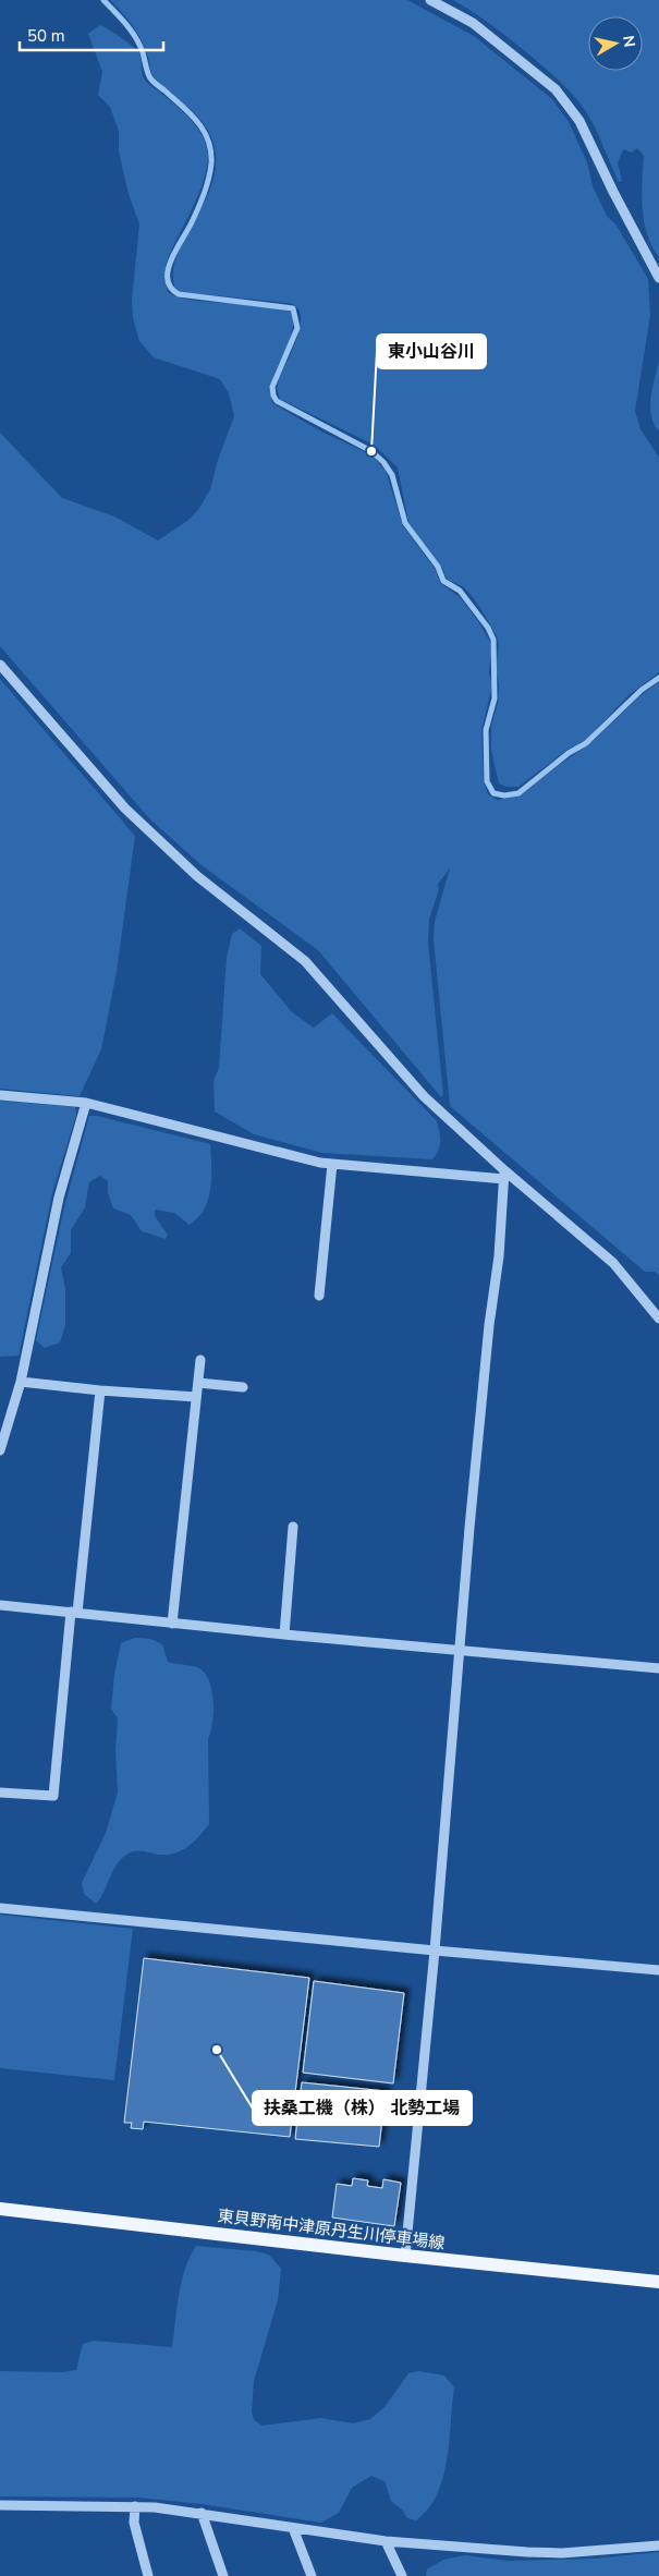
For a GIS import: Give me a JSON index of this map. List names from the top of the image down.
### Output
{
  "streets": {
    "main road": ["東貝野南中津原丹生川停車場線"]
  },
  "places": ["東小山谷川", "扶桑工機（株） 北勢工場"],
  "scale_bar": "50 m",
  "north": "right"
}
